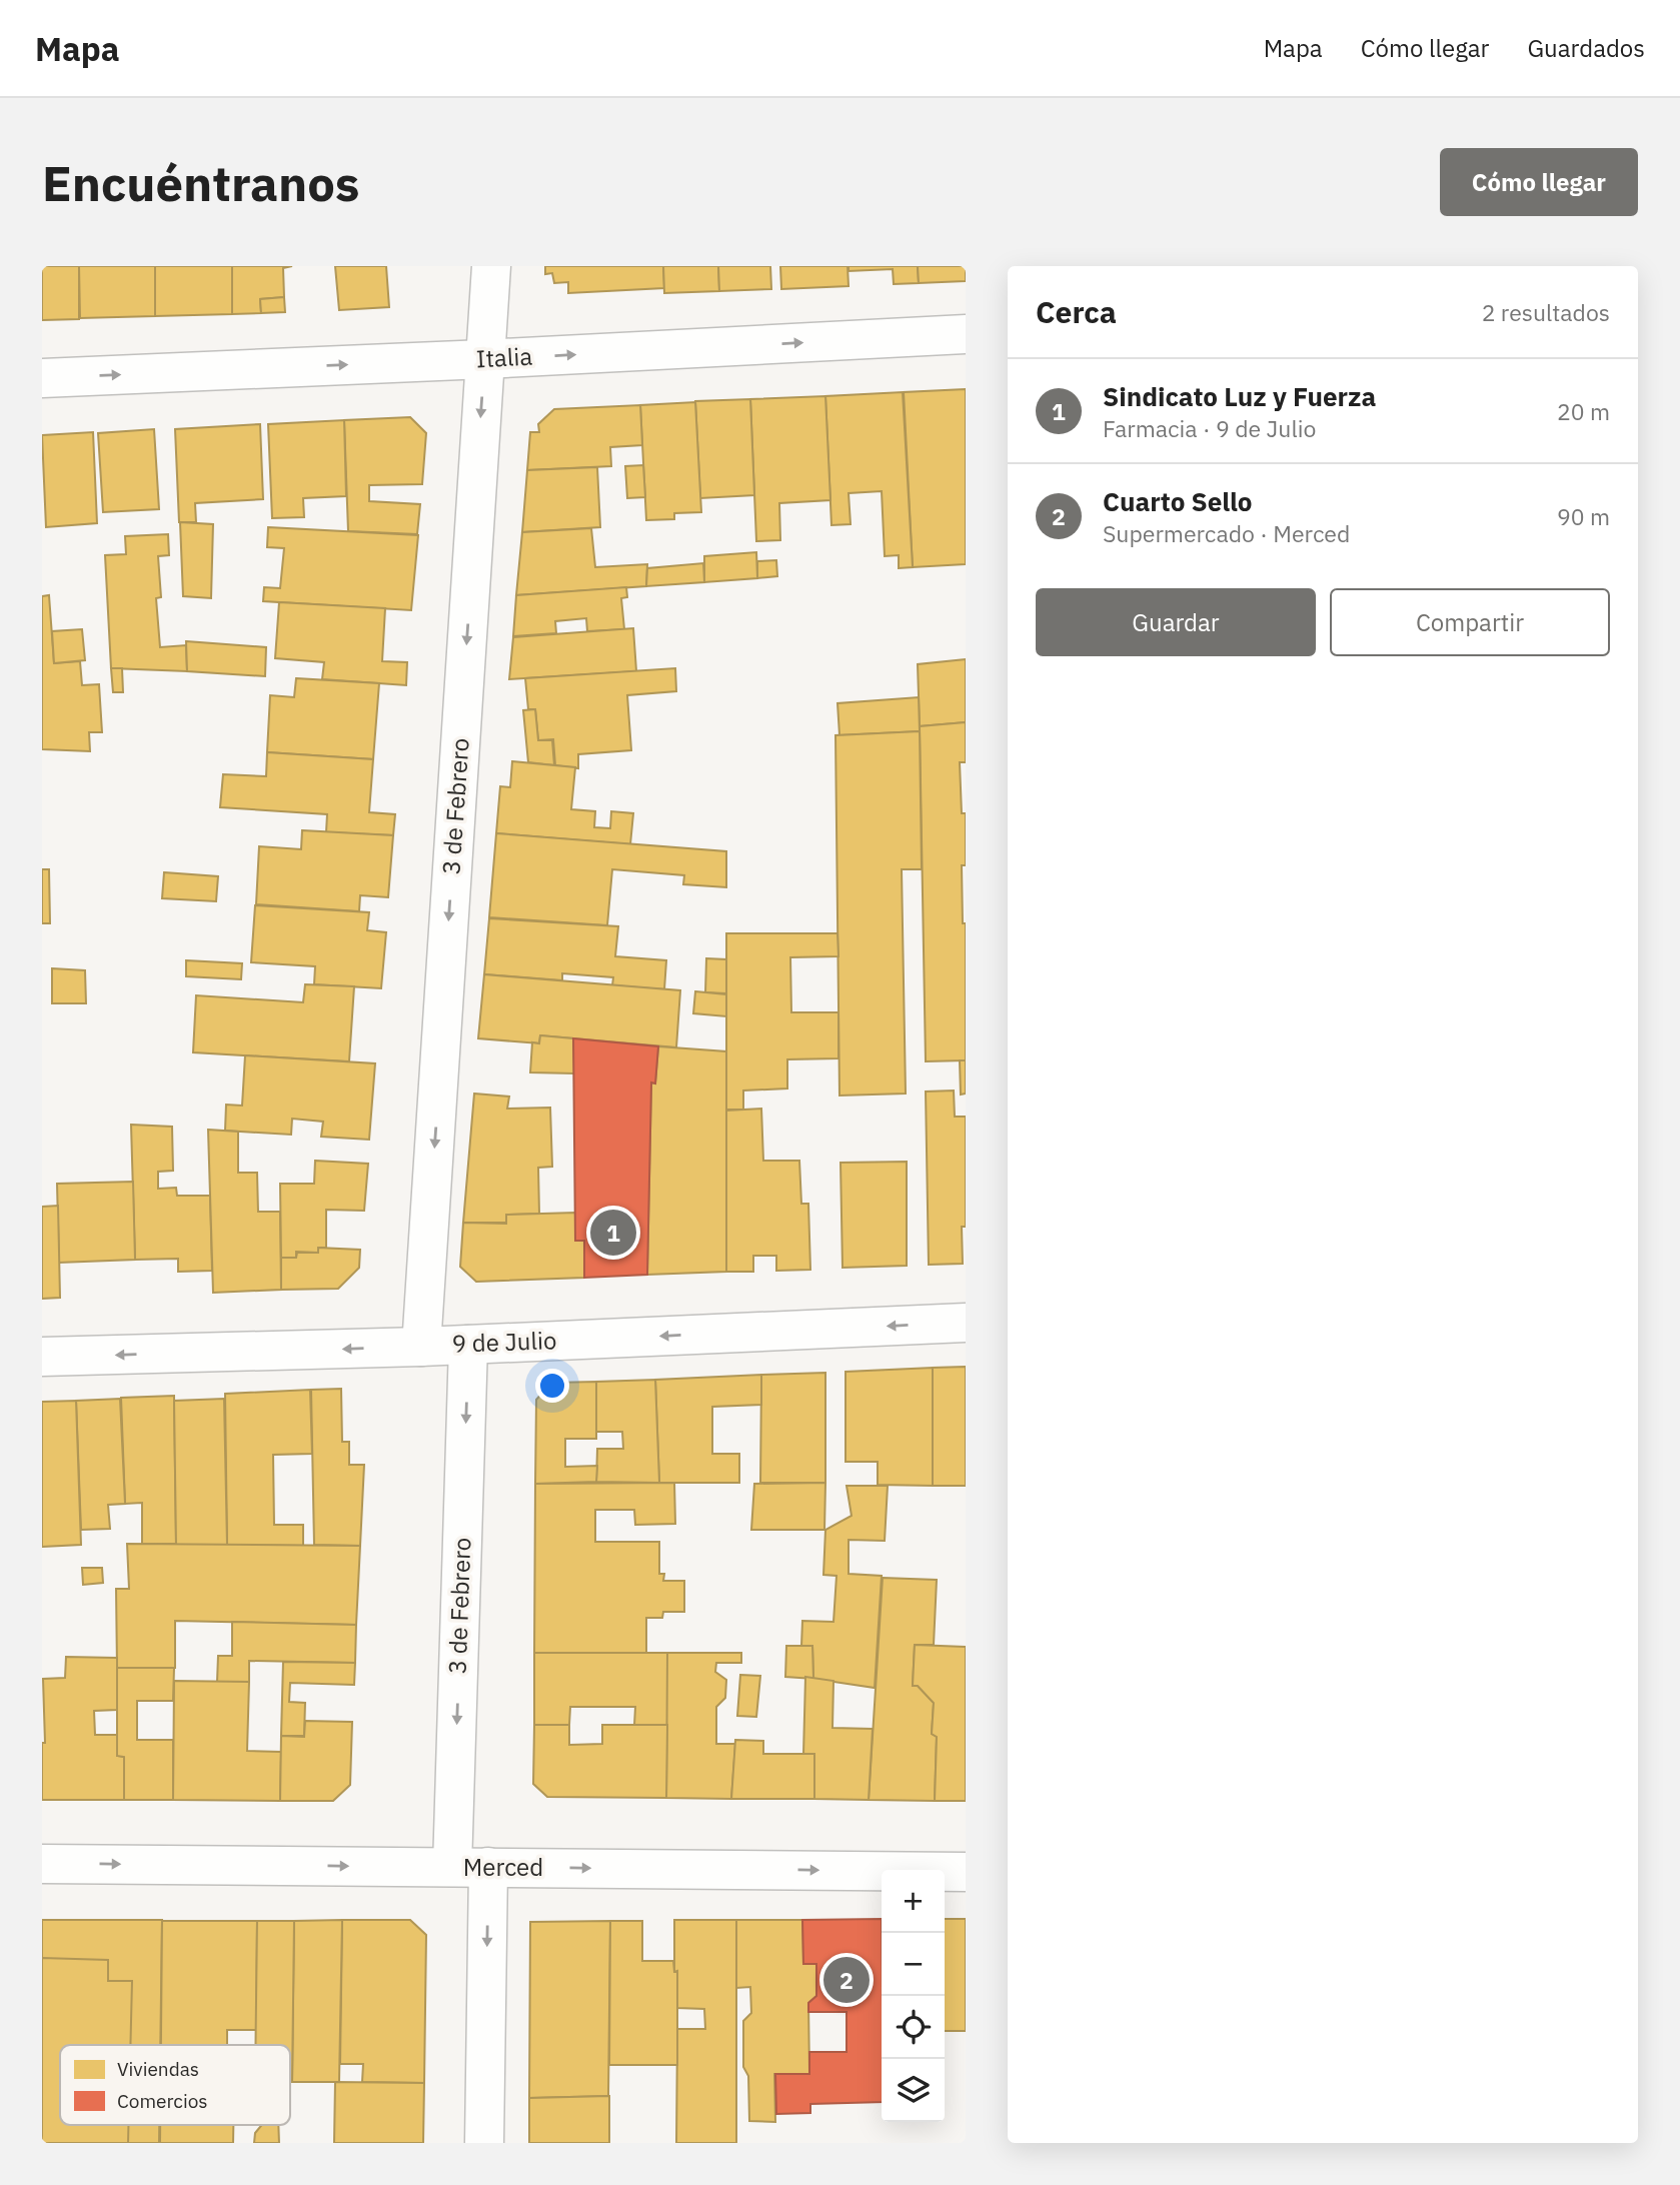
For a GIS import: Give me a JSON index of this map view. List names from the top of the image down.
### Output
{
  "streets": {
    "street": [
      "Italia",
      "3 de Febrero",
      "9 de Julio",
      "Merced"
    ]
  },
  "crossings": [
    ["Italia", "3 de Febrero"],
    ["3 de Febrero", "9 de Julio"],
    ["3 de Febrero", "Merced"]
  ],
  "one_way": [
    "Italia",
    "3 de Febrero",
    "9 de Julio",
    "Merced"
  ],
  "legend": ["Viviendas", "Comercios"],
  "page": {
    "header": "Mapa",
    "nav": ["Mapa", "Cómo llegar", "Guardados"],
    "buttons": [
      "Cómo llegar",
      ["Guardar", "Compartir"]
    ],
    "title": "Encuéntranos",
    "heading": ["Cerca", "2 resultados"],
    "list": [
      {
        "mark": "1",
        "name": "Sindicato Luz y Fuerza",
        "note": "Farmacia · 9 de Julio",
        "value": "20 m"
      },
      {
        "mark": "2",
        "name": "Cuarto Sello",
        "note": "Supermercado · Merced",
        "value": "90 m"
      }
    ],
    "pins": ["1", "2"],
    "map_buttons": ["+", "−"]
  }
}
